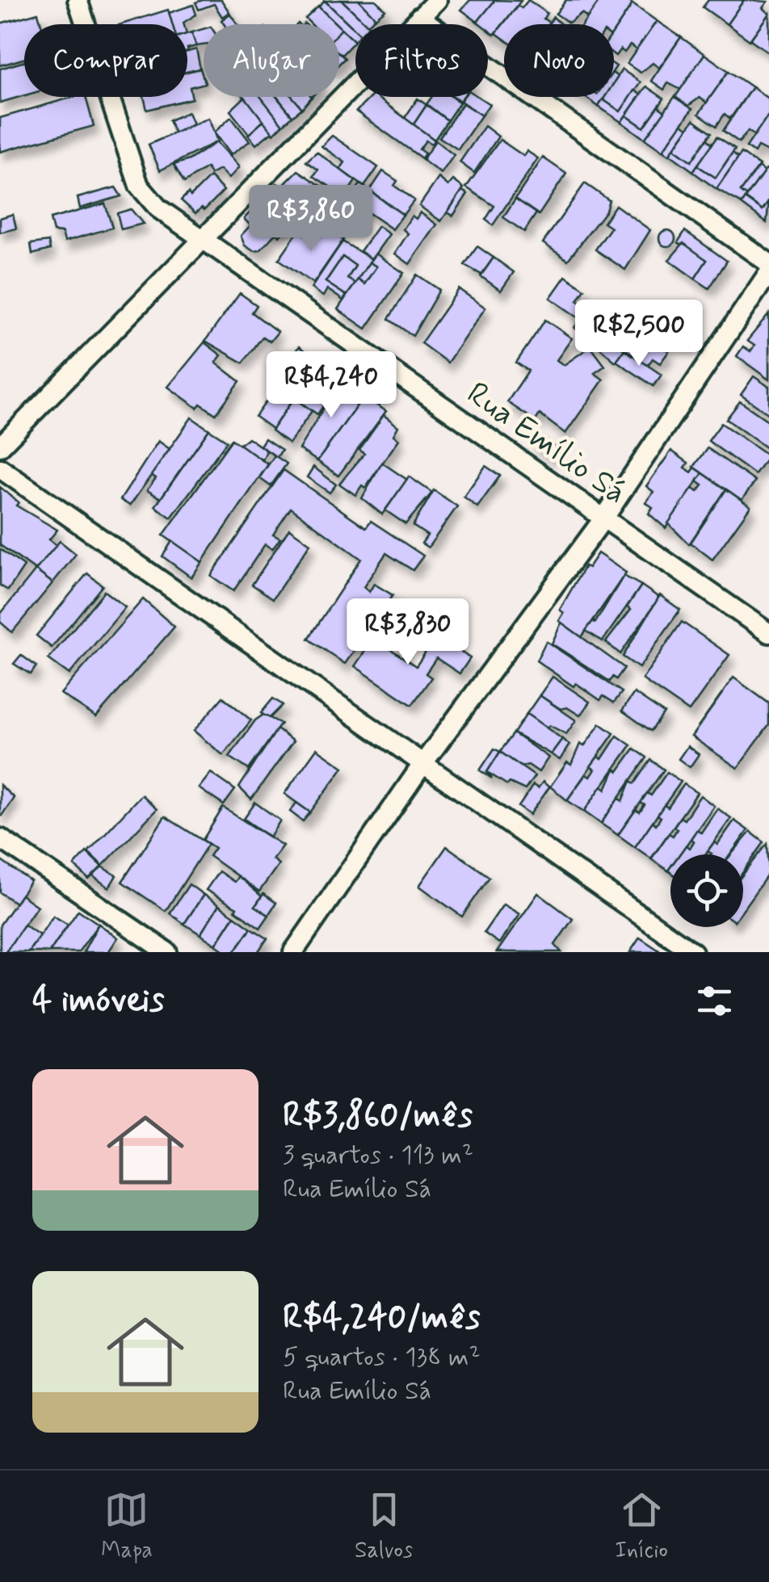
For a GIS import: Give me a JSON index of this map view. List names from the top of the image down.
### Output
{
  "streets": {
    "street": ["Rua Emílio Sá"]
  },
  "page": {
    "chip": [
      "Comprar",
      "Alugar",
      "Filtros",
      "Novo"
    ],
    "price": [
      "R$3,860",
      "R$2,500",
      "R$4,240",
      "R$3,830"
    ],
    "heading": "4 imóveis",
    "list": [
      {
        "name": "R$3,860/mês",
        "note": "3 quartos · 113 m² · Rua Emílio Sá"
      },
      {
        "name": "R$4,240/mês",
        "note": "5 quartos · 138 m² · Rua Emílio Sá"
      }
    ],
    "tabs": ["Mapa", "Salvos", "Início"]
  }
}
